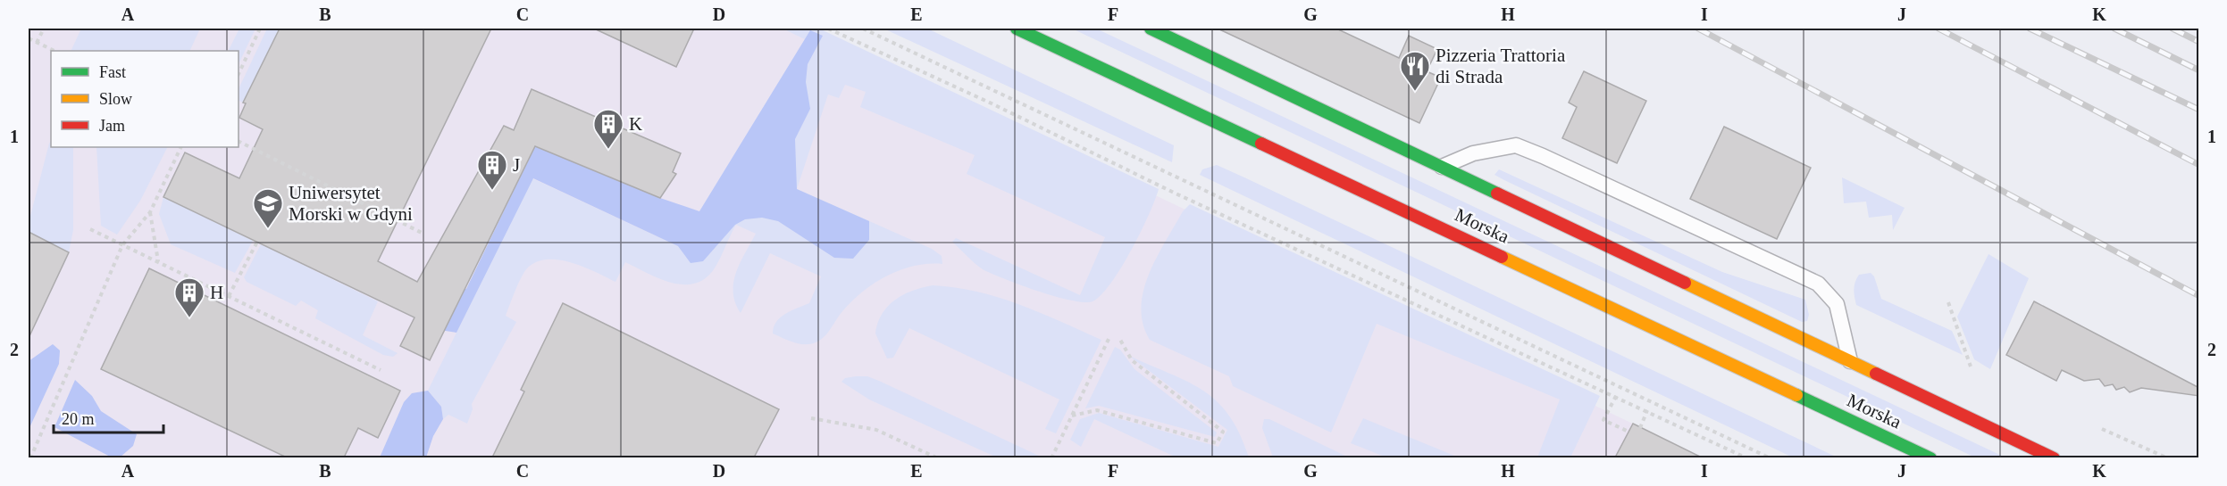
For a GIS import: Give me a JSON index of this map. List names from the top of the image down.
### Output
{
  "streets": {
    "main road": ["Morska"]
  },
  "places": {
    "restaurant": ["Pizzeria Trattoria di Strada"],
    "building": ["K", "J", "H"],
    "school or university": ["Uniwersytet Morski w Gdyni"]
  },
  "legend": ["Fast", "Slow", "Jam"],
  "scale_bar": "20 m",
  "grid": {
    "columns": [
      "A",
      "B",
      "C",
      "D",
      "E",
      "F",
      "G",
      "H",
      "I",
      "J",
      "K"
    ],
    "rows": ["1", "2"]
  }
}
